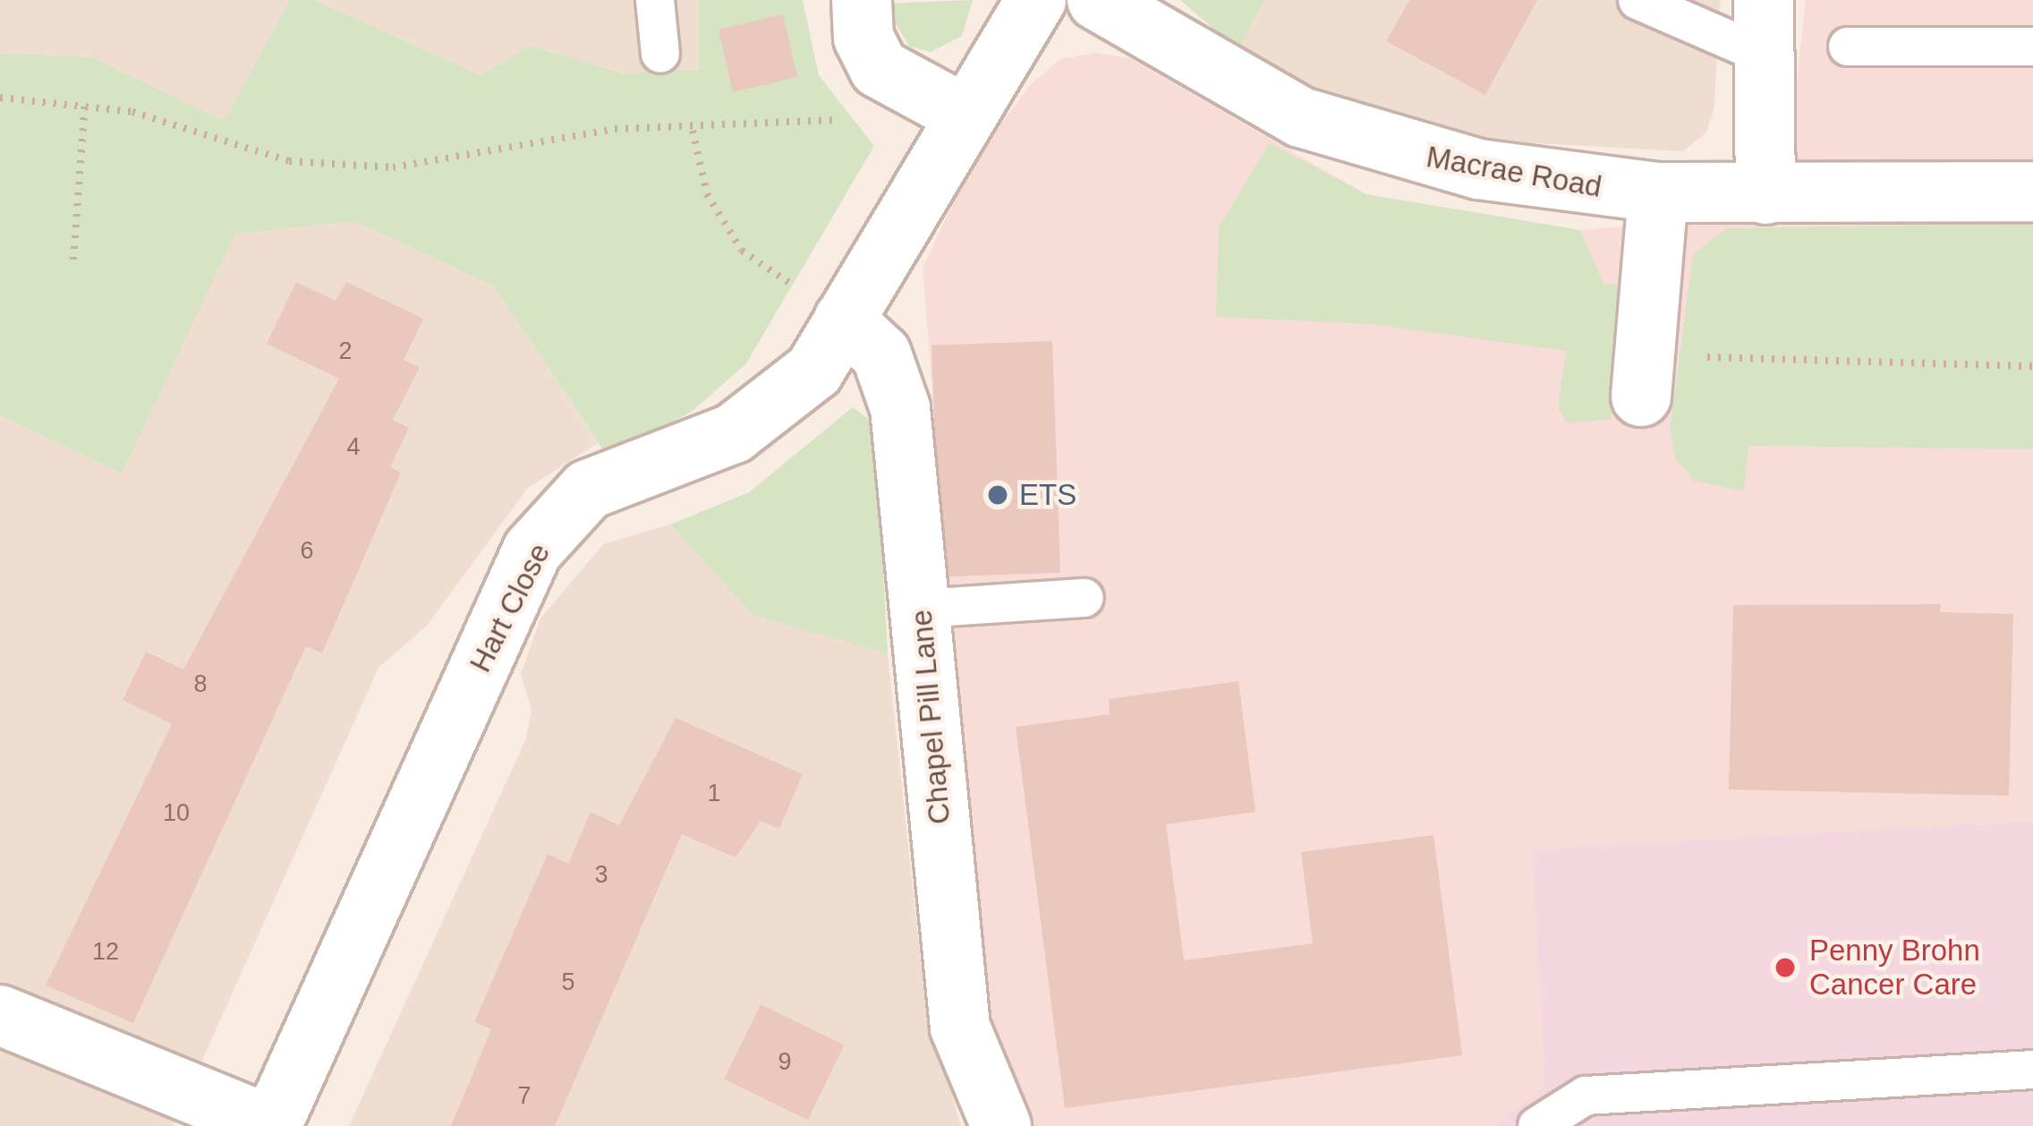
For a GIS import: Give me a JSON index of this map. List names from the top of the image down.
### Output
{
  "streets": {
    "street": ["Macrae Road", "Hart Close", "Chapel Pill Lane"]
  },
  "crossings": [
    ["Hart Close", "Chapel Pill Lane"]
  ],
  "places": ["ETS", "Penny Brohn Cancer Care"],
  "house_numbers": [
    "2",
    "4",
    "6",
    "8",
    "1",
    "10",
    "3",
    "12",
    "5",
    "9",
    "7"
  ]
}
